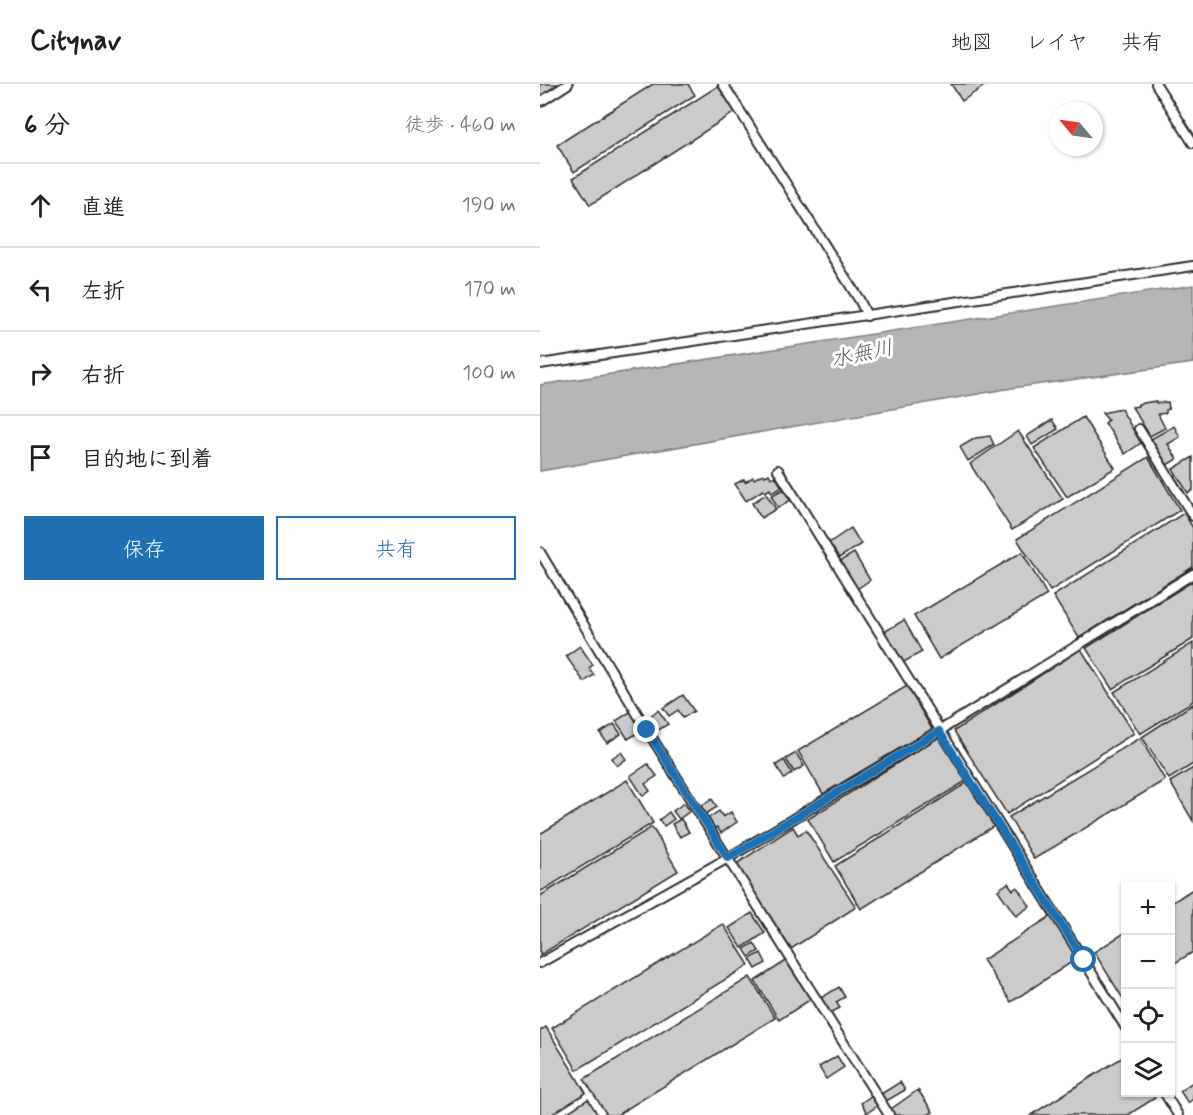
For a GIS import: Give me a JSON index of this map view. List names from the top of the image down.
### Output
{
  "water": ["水無川"],
  "north": "top left",
  "page": {
    "header": "Citynav",
    "nav": ["地図", "レイヤ", "共有"],
    "heading": ["6 分", "徒歩 · 460 m"],
    "list": [
      ["直進", "190 m"],
      ["左折", "170 m"],
      ["右折", "100 m"],
      "目的地に到着"
    ],
    "buttons": ["保存", "共有"],
    "map_buttons": ["+", "−"]
  }
}
